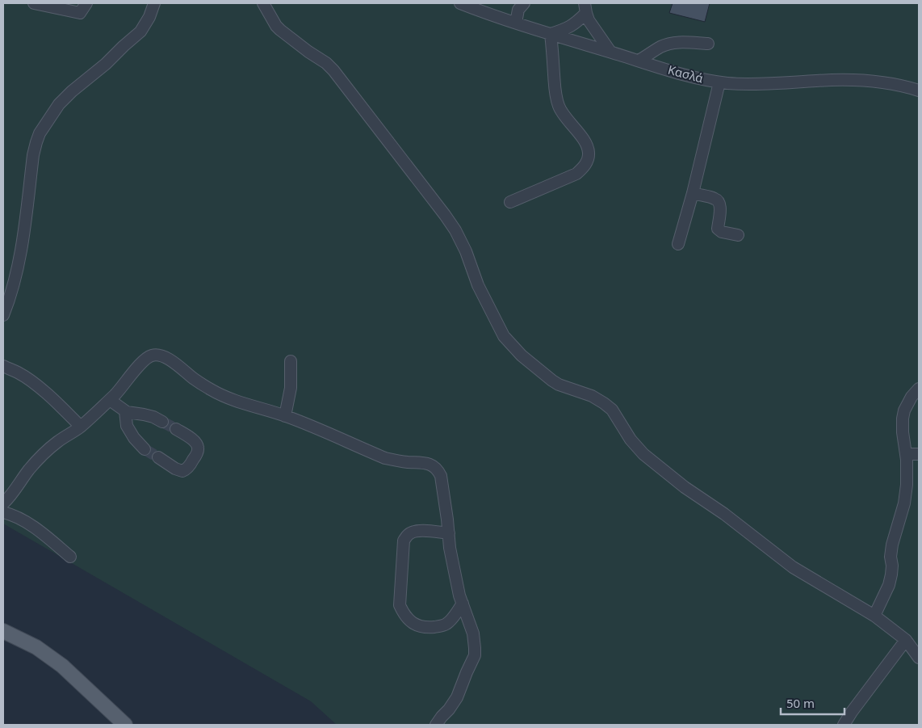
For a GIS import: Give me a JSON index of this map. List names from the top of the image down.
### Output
{
  "streets": {
    "street": ["Κασλά"]
  },
  "scale_bar": "50 m"
}
